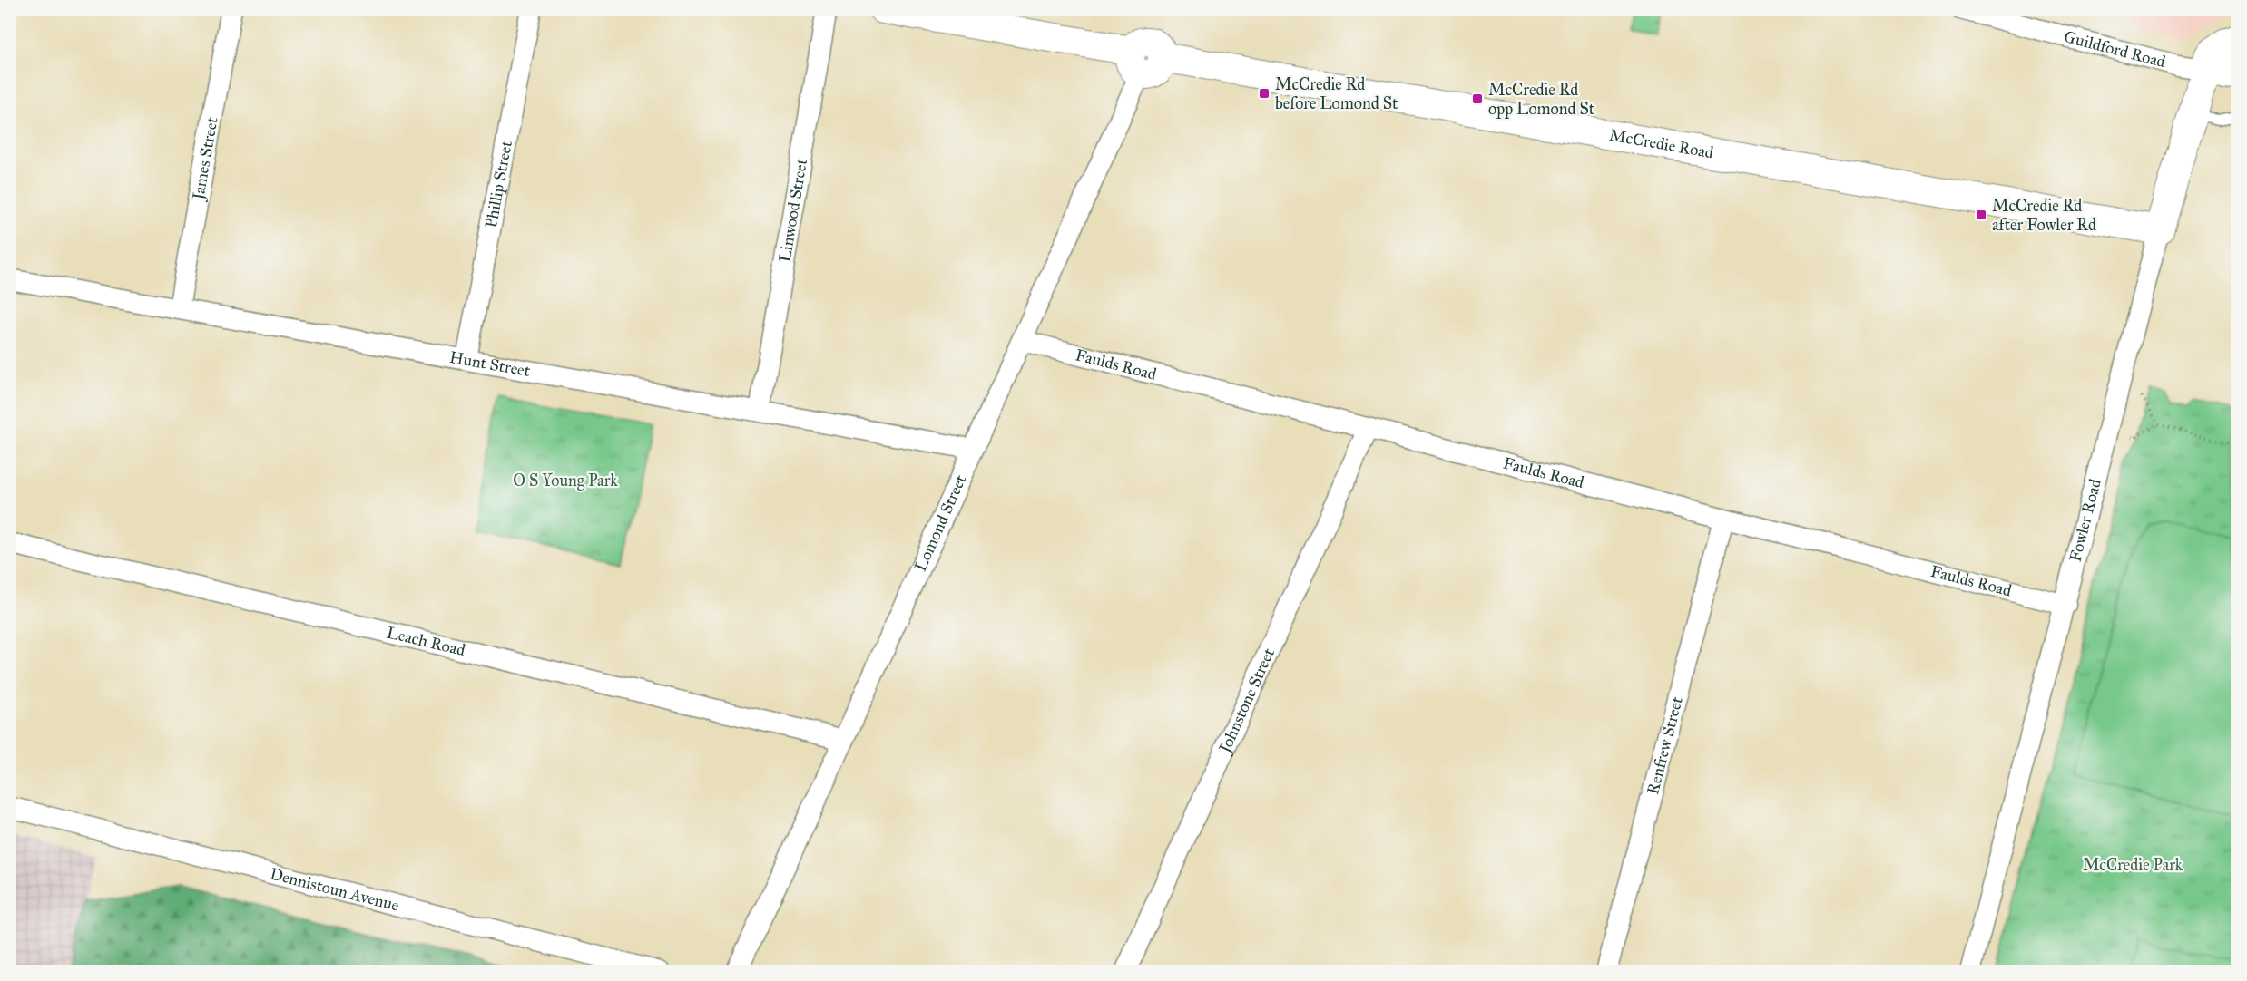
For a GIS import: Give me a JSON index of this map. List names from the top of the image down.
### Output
{
  "streets": {
    "main road": ["McCredie Road", "Fowler Road"],
    "street": [
      "Guildford Road",
      "James Street",
      "Phillip Street",
      "Linwood Street",
      "Hunt Street",
      "Faulds Road",
      "Lomond Street",
      "Leach Road",
      "Johnstone Street",
      "Renfrew Street",
      "Dennistoun Avenue"
    ]
  },
  "crossings": [
    ["Guildford Road", "Fowler Road"],
    ["McCredie Road", "Fowler Road"],
    ["McCredie Road", "Lomond Street"],
    ["James Street", "Hunt Street"],
    ["Phillip Street", "Hunt Street"],
    ["Linwood Street", "Hunt Street"],
    ["Hunt Street", "Lomond Street"],
    ["Faulds Road", "Fowler Road"],
    ["Faulds Road", "Lomond Street"],
    ["Faulds Road", "Johnstone Street"],
    ["Faulds Road", "Renfrew Street"],
    ["Lomond Street", "Leach Road"]
  ],
  "parks": ["O S Young Park", "McCredie Park"],
  "places": {
    "transit": ["McCredie Rd before Lomond St", "McCredie Rd opp Lomond St", "McCredie Rd after Fowler Rd"]
  }
}
